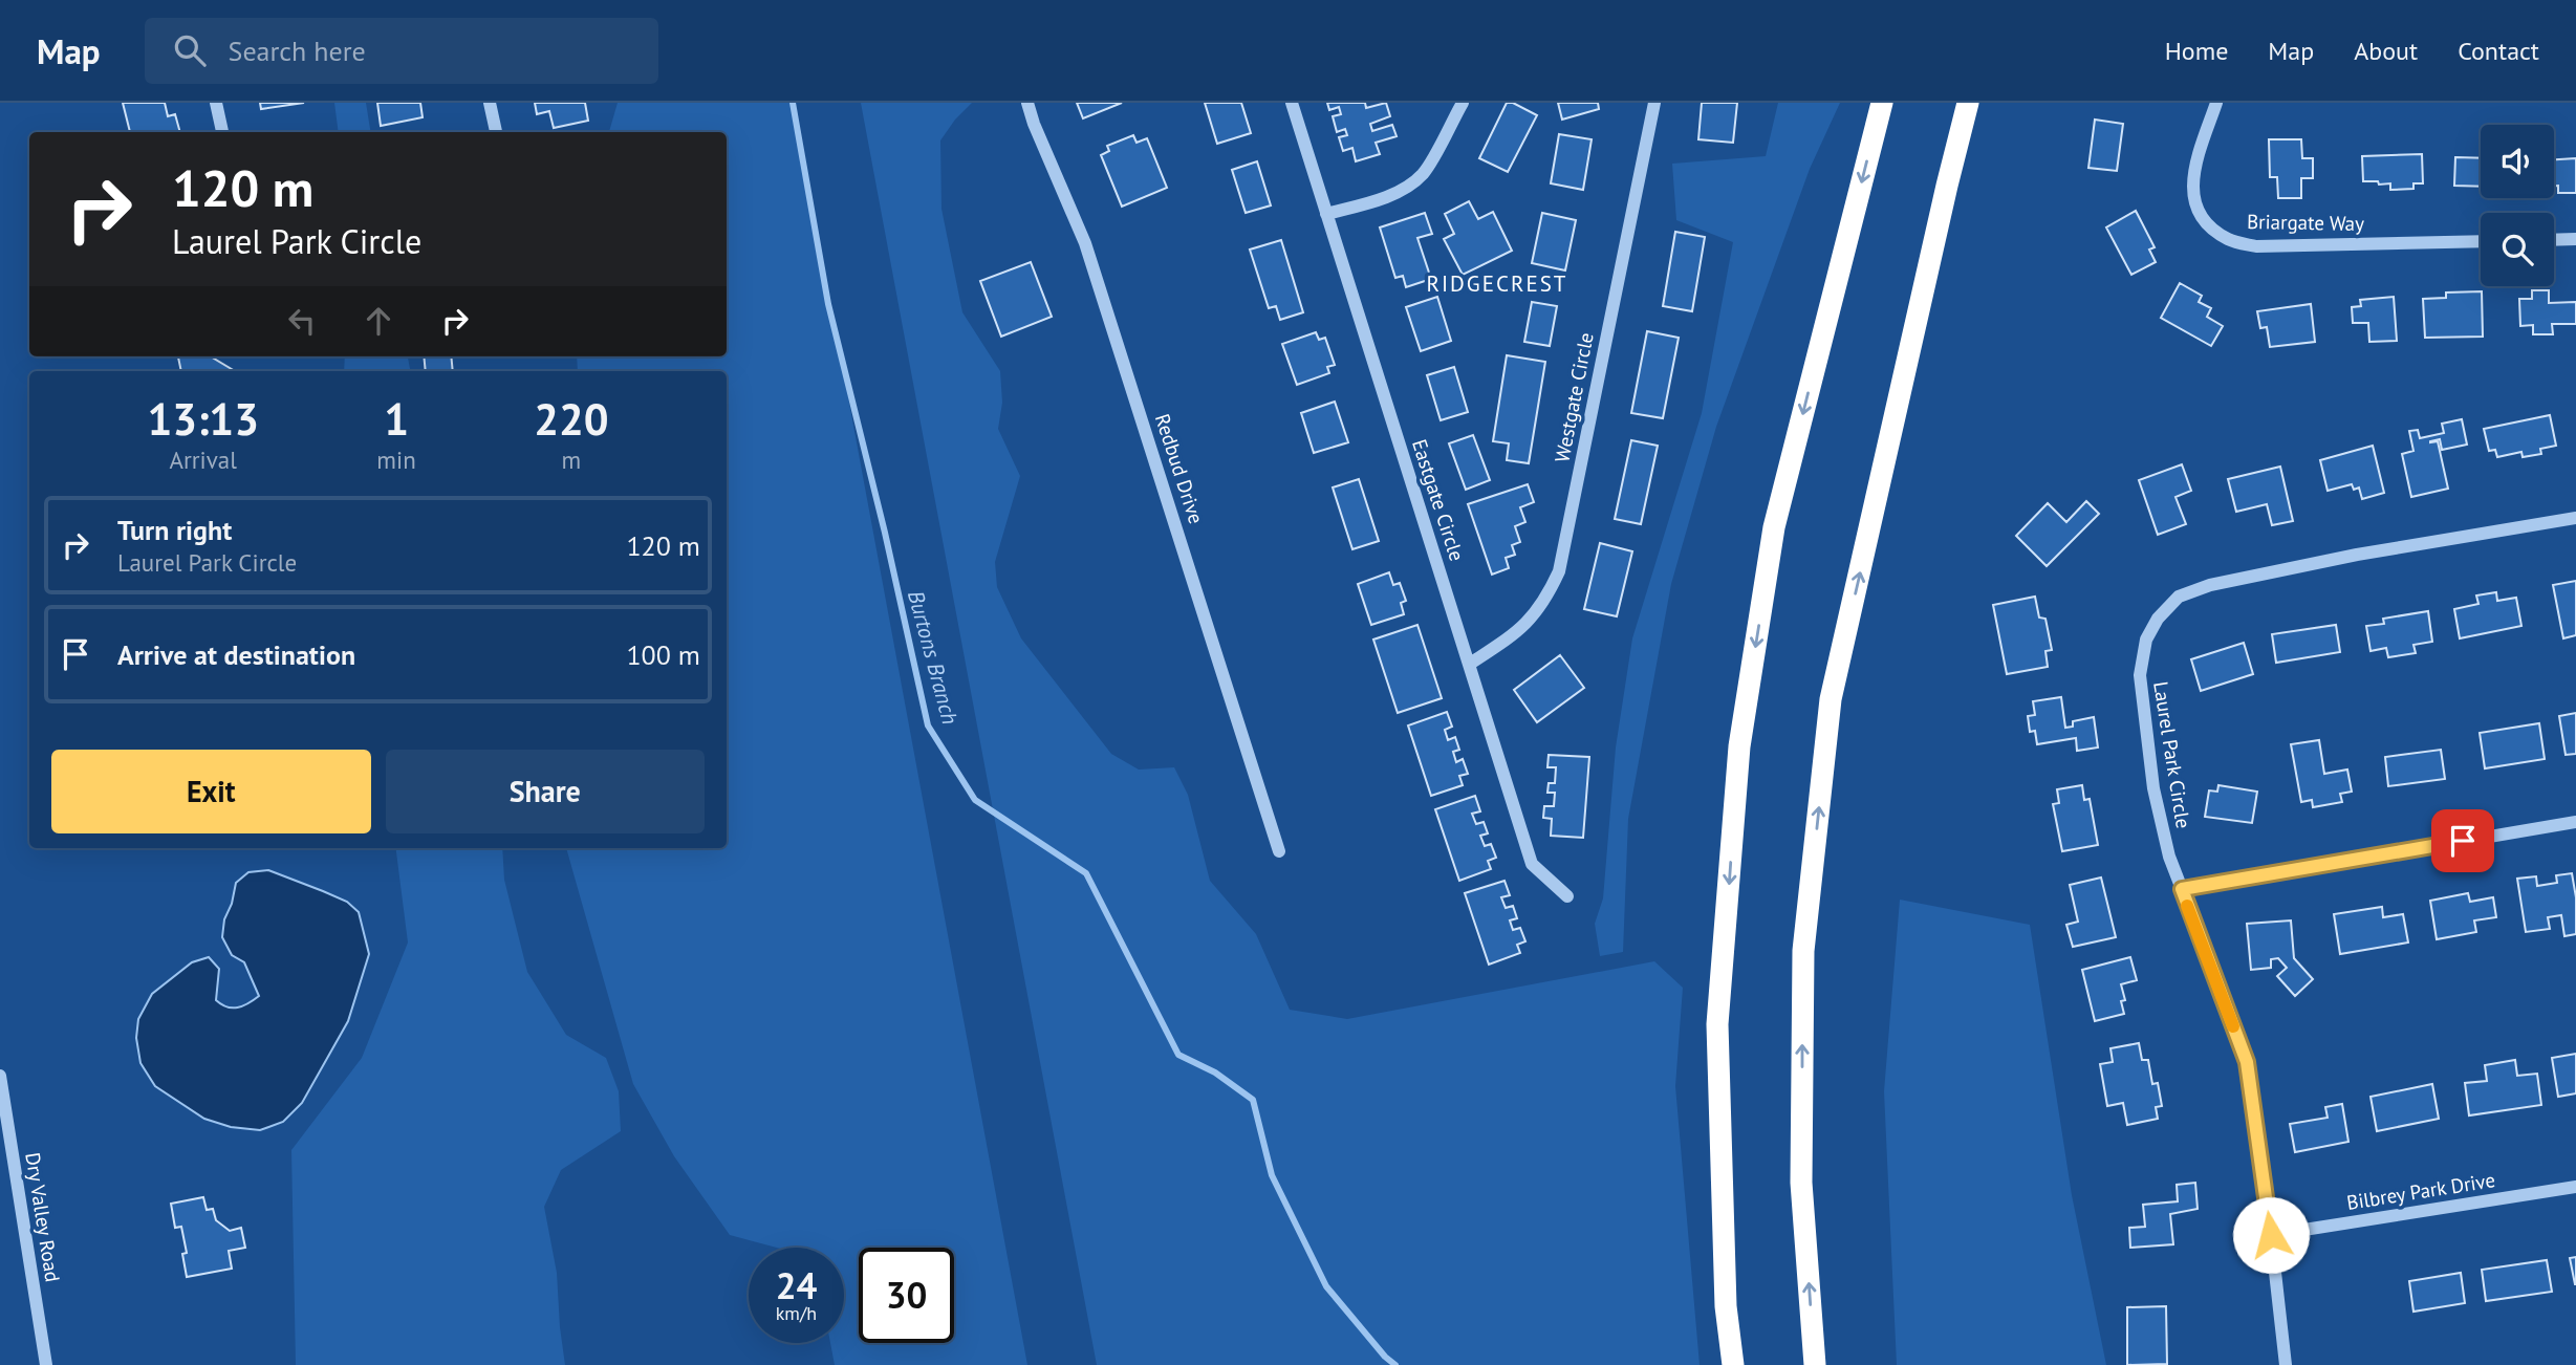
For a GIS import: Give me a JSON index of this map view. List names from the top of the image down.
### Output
{
  "streets": {
    "street": [
      "Briargate Way",
      "Westgate Circle",
      "Redbud Drive",
      "Eastgate Circle",
      "Laurel Park Circle",
      "Bilbrey Park Drive",
      "Dry Valley Road"
    ]
  },
  "crossings": [
    ["Westgate Circle", "Eastgate Circle"],
    ["Laurel Park Circle", "Bilbrey Park Drive"]
  ],
  "districts": ["RIDGECREST"],
  "water": ["Burtons Branch"],
  "page": {
    "header": "Map",
    "search": "Search here",
    "nav": [
      "Home",
      "Map",
      "About",
      "Contact"
    ],
    "turn": ["120 m", "Laurel Park Circle"],
    "eta": [
      "13:13",
      "Arrival",
      "1",
      "min",
      "220",
      "m"
    ],
    "list": [
      {
        "name": "Turn right",
        "note": "Laurel Park Circle",
        "value": "120 m"
      },
      {
        "name": "Arrive at destination",
        "value": "100 m"
      }
    ],
    "buttons": ["Exit", "Share"],
    "speed": "24 km/h",
    "limit": "30"
  }
}
